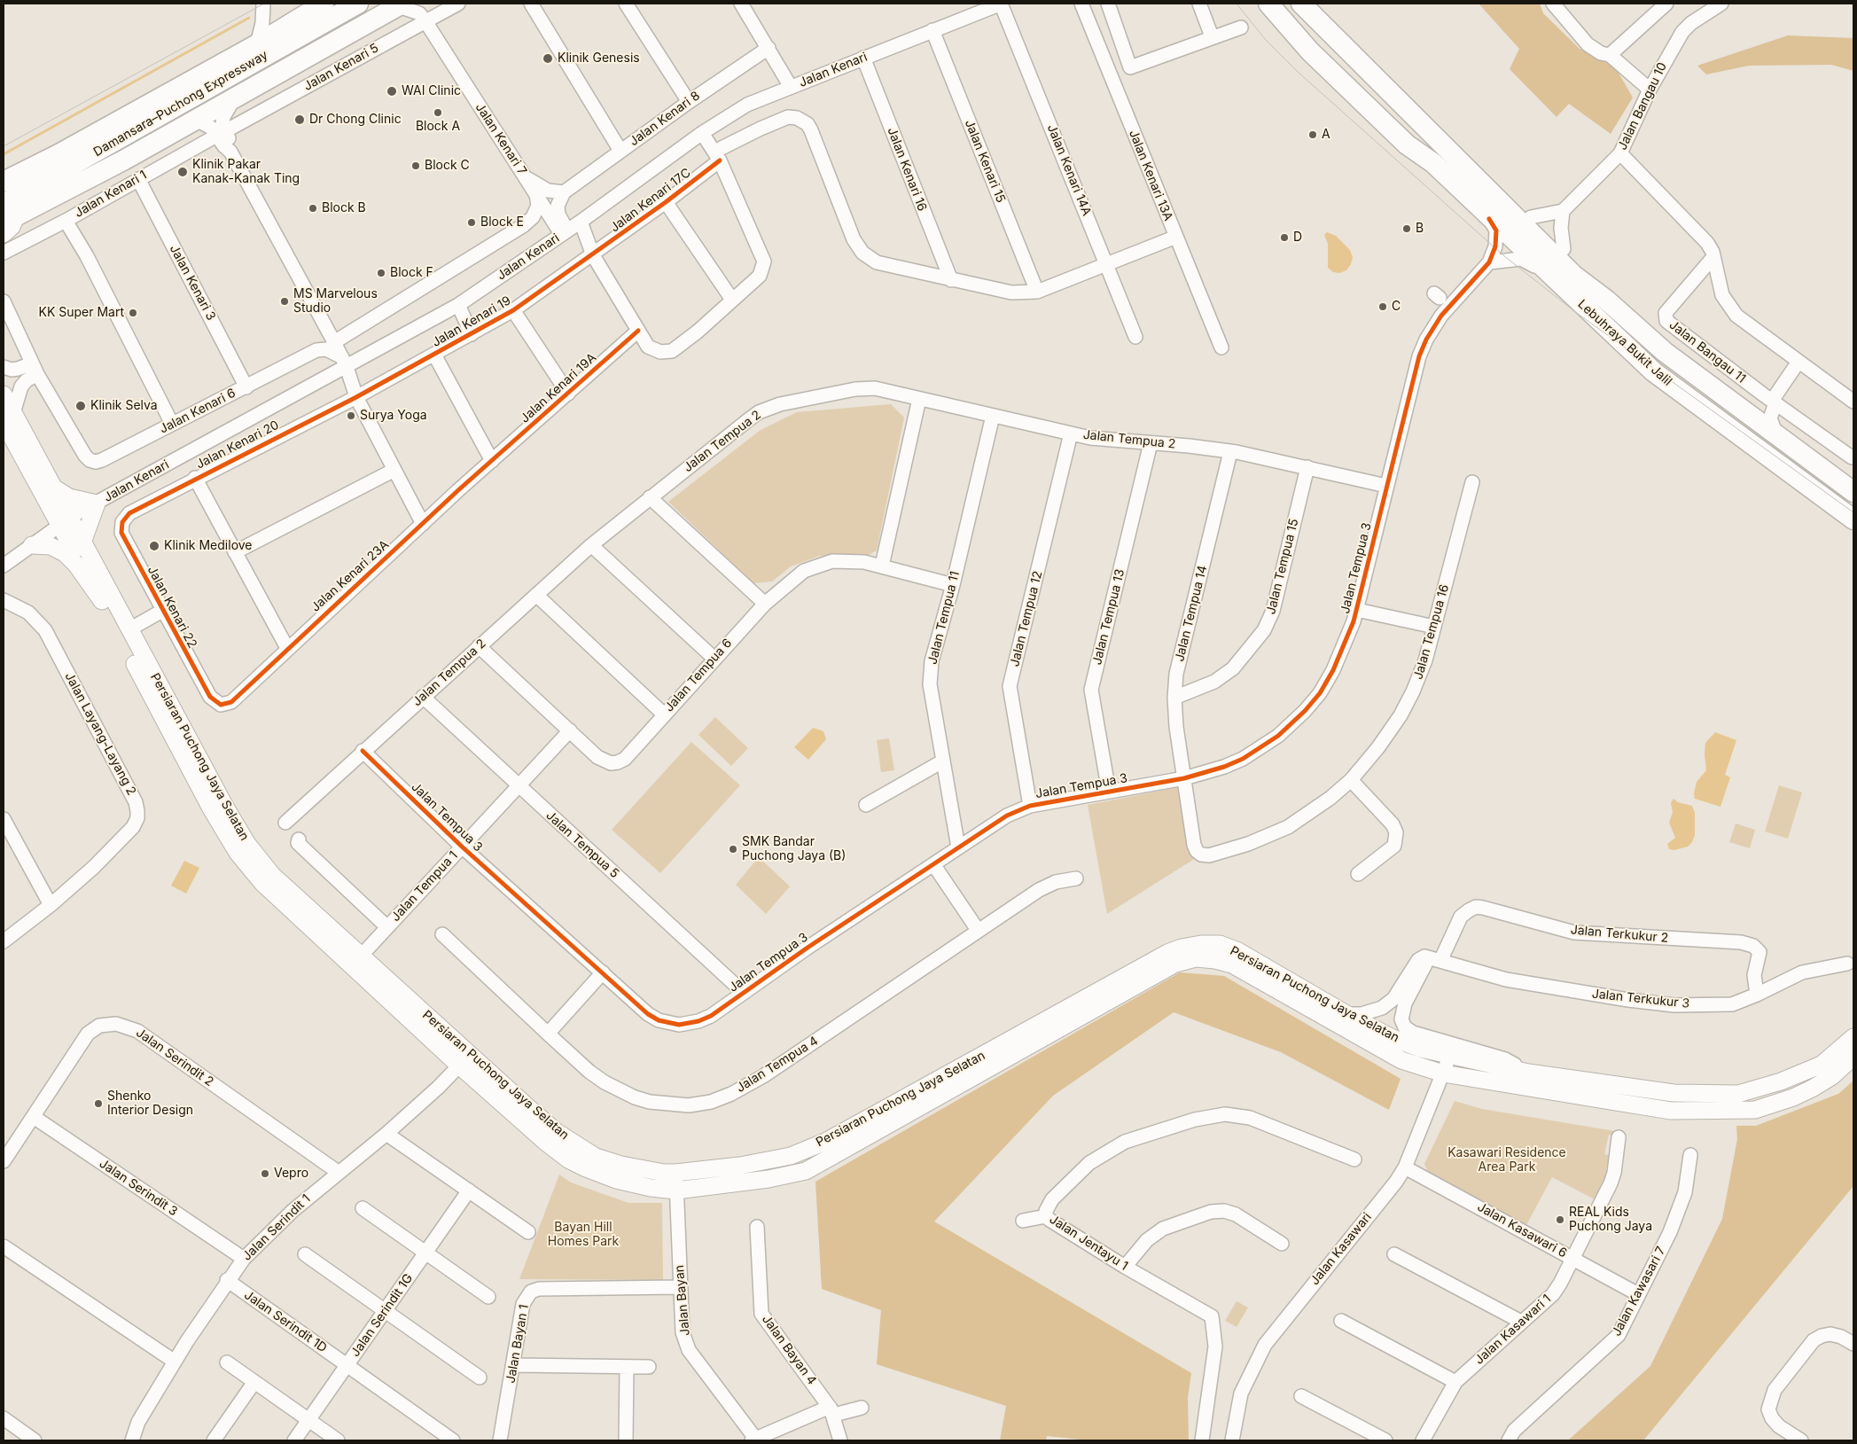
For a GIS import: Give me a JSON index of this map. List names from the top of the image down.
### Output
{
  "streets": {
    "highway": ["Damansara–Puchong Expressway", "Lebuhraya Bukit Jalil"],
    "main road": ["Persiaran Puchong Jaya Selatan"],
    "street": [
      "Jalan Kenari 5",
      "Jalan Kenari",
      "Jalan Bangau 10",
      "Jalan Kenari 8",
      "Jalan Kenari 7",
      "Jalan Kenari 15",
      "Jalan Kenari 16",
      "Jalan Kenari 14A",
      "Jalan Kenari 13A",
      "Jalan Kenari 1",
      "Jalan Kenari 17C",
      "Jalan Kenari 3",
      "Jalan Kenari 19",
      "Jalan Bangau 11",
      "Jalan Kenari 19A",
      "Jalan Kenari 6",
      "Jalan Tempua 2",
      "Jalan Kenari 20",
      "Jalan Tempua 15",
      "Jalan Tempua 3",
      "Jalan Kenari 23A",
      "Jalan Kenari 22",
      "Jalan Tempua 14",
      "Jalan Tempua 13",
      "Jalan Tempua 11",
      "Jalan Tempua 12",
      "Jalan Tempua 16",
      "Jalan Tempua 6",
      "Jalan Layang-Layang 2",
      "Jalan Tempua 5",
      "Jalan Tempua 1",
      "Jalan Terkukur 2",
      "Jalan Terkukur 3",
      "Jalan Serindit 2",
      "Jalan Tempua 4",
      "Jalan Serindit 3",
      "Jalan Serindit 1",
      "Jalan Kasawari 6",
      "Jalan Jentayu 1",
      "Jalan Kasawari",
      "Jalan Kawasari 7",
      "Jalan Bayan",
      "Jalan Serindit 1G",
      "Jalan Serindit 1D",
      "Jalan Kasawari 1",
      "Jalan Bayan 1",
      "Jalan Bayan 4"
    ]
  },
  "crossings": [
    ["Jalan Kenari 5", "Jalan Kenari 7"],
    ["Jalan Kenari 5", "Jalan Kenari 1"],
    ["Jalan Kenari", "Jalan Kenari 7"],
    ["Jalan Kenari", "Jalan Kenari 15"],
    ["Jalan Kenari", "Jalan Kenari 16"],
    ["Jalan Kenari", "Jalan Kenari 14A"],
    ["Jalan Kenari", "Persiaran Puchong Jaya Selatan"],
    ["Jalan Kenari 1", "Jalan Kenari 3"],
    ["Jalan Kenari 17C", "Jalan Kenari 19"],
    ["Jalan Kenari 3", "Jalan Kenari 6"],
    ["Jalan Kenari 19", "Jalan Kenari 20"],
    ["Lebuhraya Bukit Jalil", "Jalan Tempua 3"],
    ["Jalan Kenari 19A", "Jalan Kenari 23A"],
    ["Jalan Tempua 2", "Jalan Tempua 15"],
    ["Jalan Tempua 2", "Jalan Tempua 3"],
    ["Jalan Tempua 2", "Jalan Tempua 14"],
    ["Jalan Tempua 2", "Jalan Tempua 13"],
    ["Jalan Tempua 2", "Jalan Tempua 11"],
    ["Jalan Tempua 2", "Jalan Tempua 12"],
    ["Jalan Tempua 2", "Jalan Tempua 6"],
    ["Jalan Tempua 2", "Jalan Tempua 5"],
    ["Jalan Kenari 20", "Jalan Kenari 22"],
    ["Jalan Tempua 15", "Jalan Tempua 14"],
    ["Jalan Tempua 3", "Jalan Tempua 14"],
    ["Jalan Tempua 3", "Jalan Tempua 13"],
    ["Jalan Tempua 3", "Jalan Tempua 11"],
    ["Jalan Tempua 3", "Jalan Tempua 12"],
    ["Jalan Tempua 3", "Jalan Tempua 16"],
    ["Jalan Tempua 3", "Jalan Tempua 5"],
    ["Jalan Tempua 3", "Jalan Tempua 1"],
    ["Jalan Kenari 23A", "Jalan Kenari 22"],
    ["Jalan Tempua 14", "Jalan Tempua 16"],
    ["Jalan Tempua 11", "Jalan Tempua 6"],
    ["Jalan Tempua 6", "Jalan Tempua 1"],
    ["Persiaran Puchong Jaya Selatan", "Jalan Tempua 1"],
    ["Persiaran Puchong Jaya Selatan", "Jalan Serindit 1"],
    ["Persiaran Puchong Jaya Selatan", "Jalan Kasawari"],
    ["Persiaran Puchong Jaya Selatan", "Jalan Bayan"],
    ["Jalan Tempua 5", "Jalan Tempua 1"],
    ["Jalan Terkukur 2", "Jalan Terkukur 3"],
    ["Jalan Serindit 2", "Jalan Serindit 3"],
    ["Jalan Serindit 2", "Jalan Serindit 1"],
    ["Jalan Serindit 3", "Jalan Serindit 1"],
    ["Jalan Serindit 1", "Jalan Serindit 1D"],
    ["Jalan Kasawari 6", "Jalan Kasawari"],
    ["Jalan Kasawari 6", "Jalan Kawasari 7"],
    ["Jalan Kasawari 6", "Jalan Kasawari 1"],
    ["Jalan Bayan", "Jalan Bayan 1"],
    ["Jalan Serindit 1G", "Jalan Serindit 1D"]
  ],
  "parks": ["Kasawari Residence Area Park", "Bayan Hill Homes Park"],
  "places": [
    "Klinik Genesis",
    "WAI Clinic",
    "Block A",
    "Dr Chong Clinic",
    "A",
    "Block C",
    "Klinik Pakar Kanak-Kanak Ting",
    "Block B",
    "Block E",
    "B",
    "D",
    "Block F",
    "MS Marvelous Studio",
    "C",
    "KK Super Mart",
    "Klinik Selva",
    "Surya Yoga",
    "Klinik Medilove",
    "SMK Bandar Puchong Jaya (B)",
    "Shenko Interior Design",
    "Vepro",
    "REAL Kids Puchong Jaya"
  ]
}
